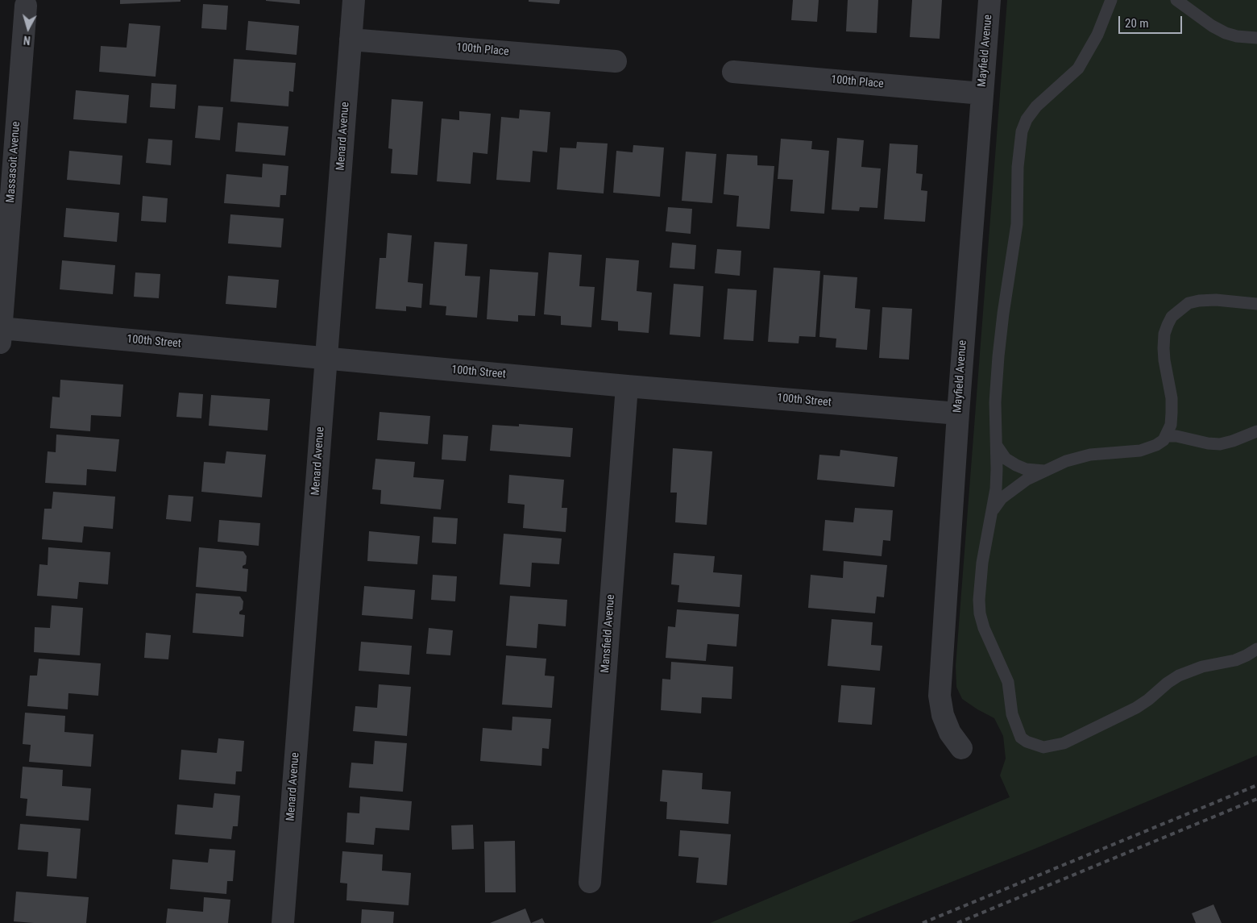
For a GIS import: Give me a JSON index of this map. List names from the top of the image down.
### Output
{
  "streets": {
    "street": [
      "100th Place",
      "Mayfield Avenue",
      "Menard Avenue",
      "Massasoit Avenue",
      "100th Street",
      "Mansfield Avenue"
    ]
  },
  "crossings": [
    ["100th Place", "Mayfield Avenue"],
    ["100th Place", "Menard Avenue"],
    ["Mayfield Avenue", "100th Street"],
    ["Menard Avenue", "100th Street"],
    ["Massasoit Avenue", "100th Street"],
    ["100th Street", "Mansfield Avenue"]
  ],
  "scale_bar": "20 m",
  "north": "bottom"
}
